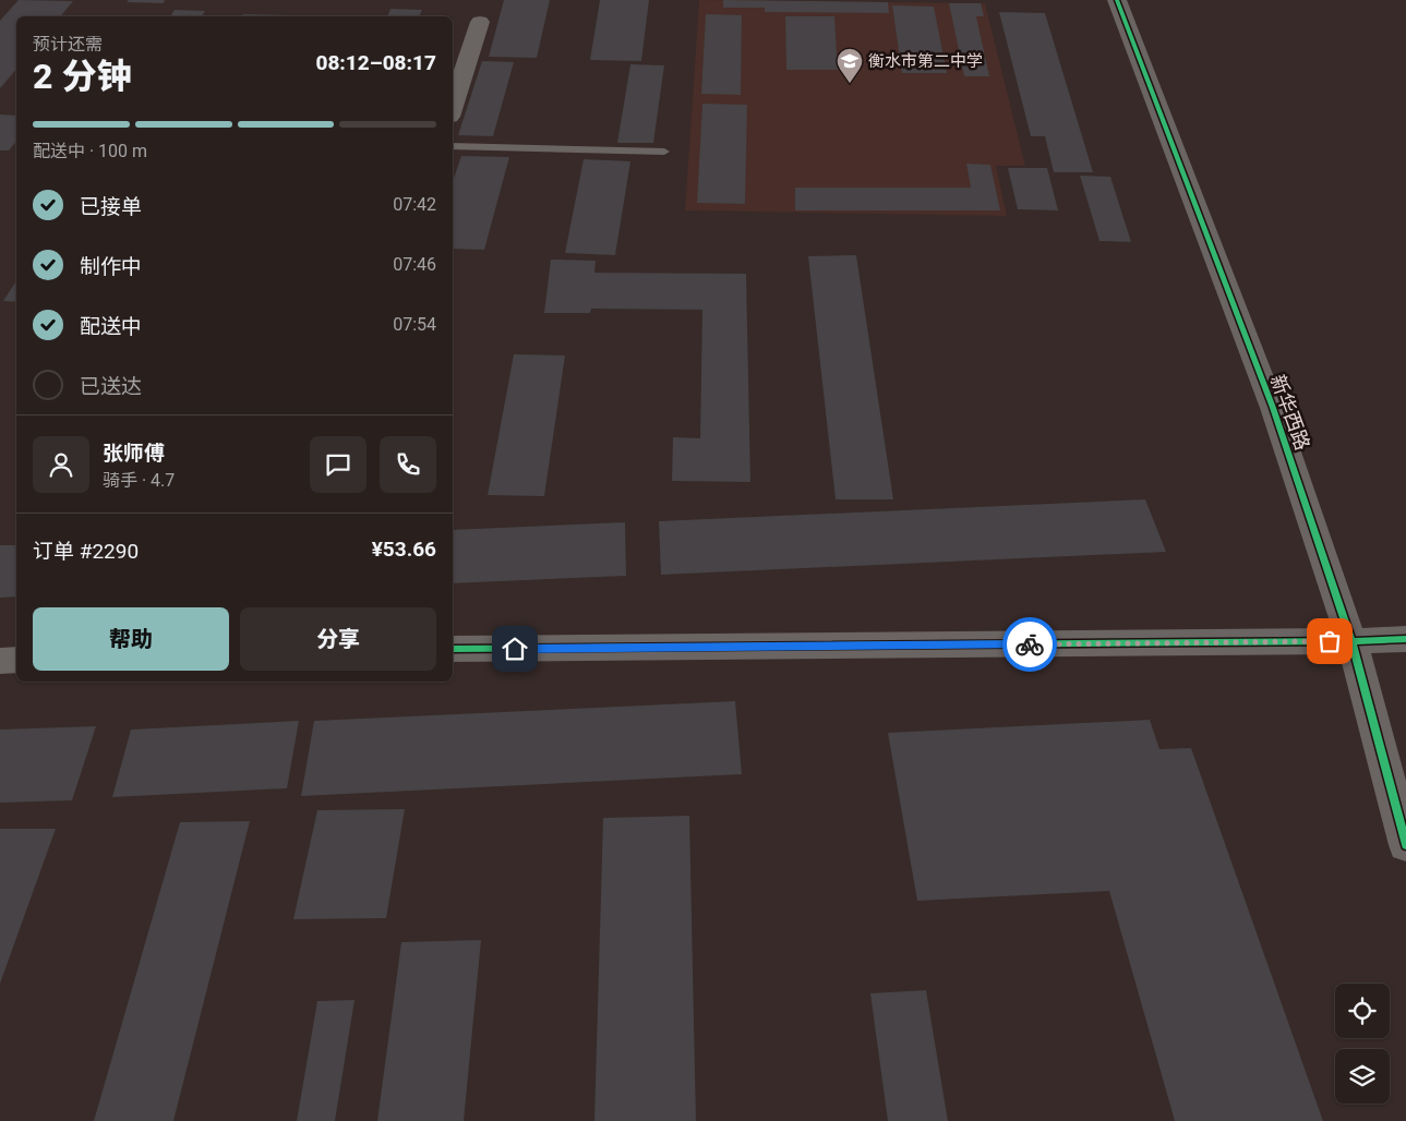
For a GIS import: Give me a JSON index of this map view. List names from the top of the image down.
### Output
{
  "streets": {
    "street": ["新华西路"]
  },
  "places": {
    "school or university": ["衡水市第二中学"]
  },
  "page": {
    "heading": ["2 分钟", "预计还需", "08:12–08:17"],
    "panel": [
      "张师傅",
      "骑手 · 4.7",
      "订单 #2290",
      "¥53.66"
    ],
    "bar": "配送中 · 100 m",
    "list": [
      ["已接单", "07:42"],
      ["制作中", "07:46"],
      ["配送中", "07:54"],
      "已送达"
    ],
    "buttons": ["帮助", "分享"]
  }
}
